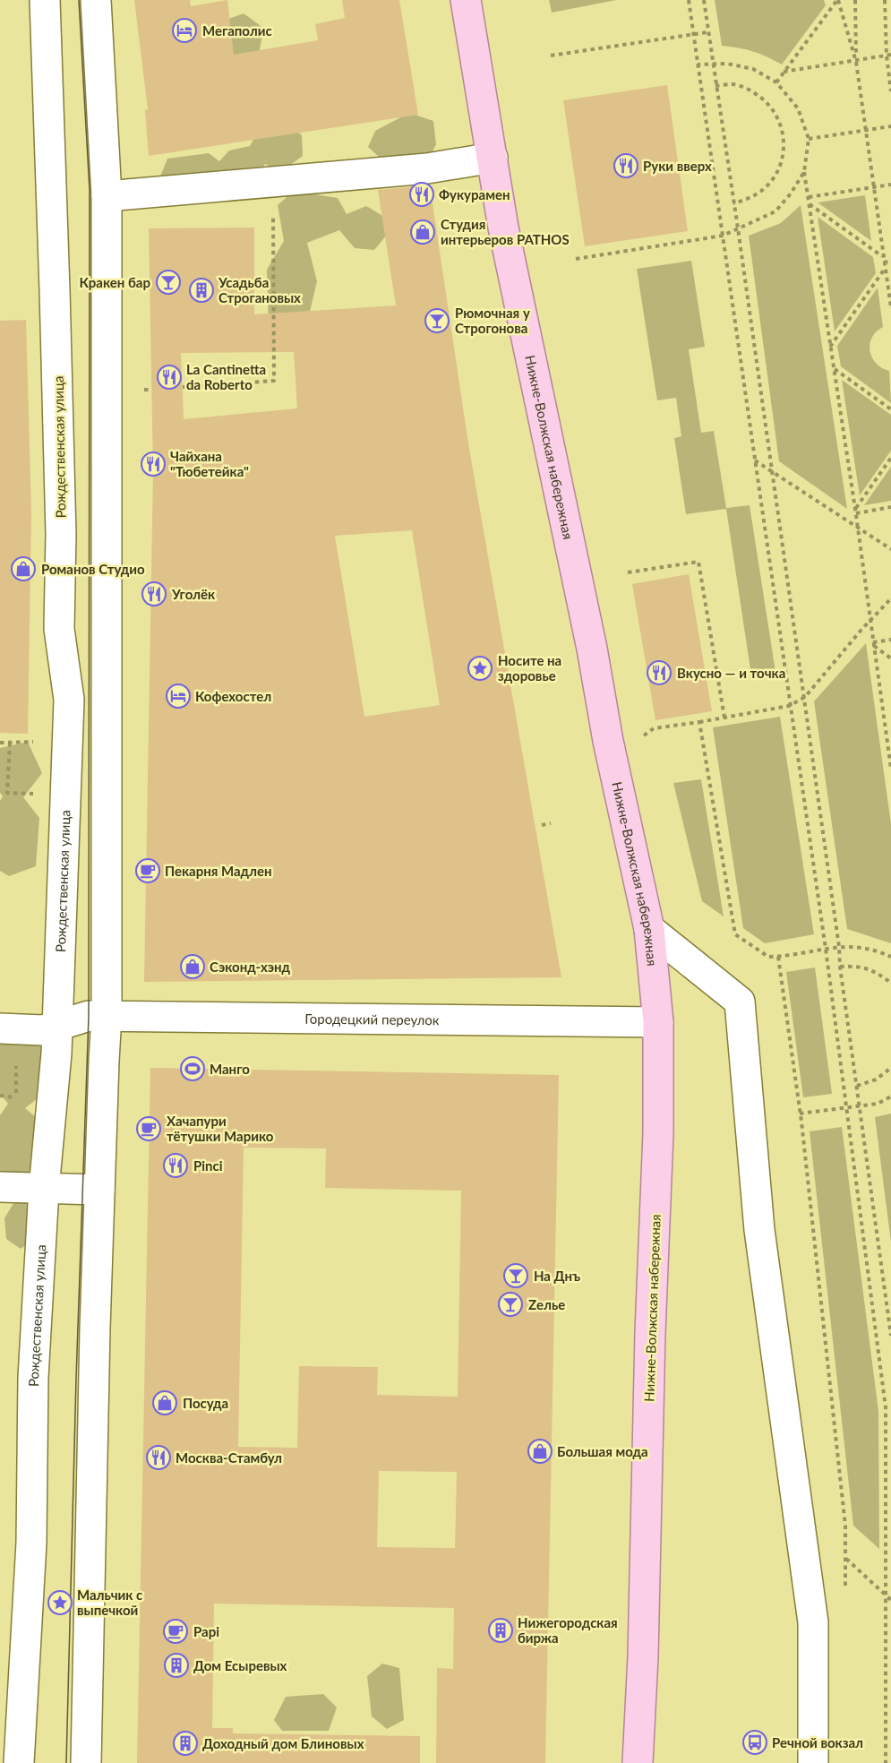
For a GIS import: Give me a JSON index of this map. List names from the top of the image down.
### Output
{
  "streets": {
    "main road": ["Нижне-Волжская набережная"],
    "street": ["Рождественская улица", "Городецкий переулок"]
  },
  "crossings": [
    ["Рождественская улица", "Городецкий переулок"],
    ["Нижне-Волжская набережная", "Городецкий переулок"]
  ],
  "places": {
    "hotel": ["Мегаполис", "Кофехостел"],
    "restaurant": [
      "Руки вверх",
      "Фукурамен",
      "La Cantinetta da Roberto",
      "Чайхана \"Тюбетейка\"",
      "Уголёк",
      "Вкусно — и точка",
      "Pinci",
      "Москва-Стамбул"
    ],
    "shop": [
      "Студия интерьеров PATHOS",
      "Романов Студио",
      "Сэконд-хэнд",
      "Посуда",
      "Большая мода"
    ],
    "bar": [
      "Кракен бар",
      "Рюмочная у Строгонова",
      "На Днъ",
      "Zелье"
    ],
    "building": [
      "Усадьба Строгановых",
      "Нижегородская биржа",
      "Дом Есыревых",
      "Доходный дом Блиновых"
    ],
    "place": ["Носите на здоровье", "Мальчик с выпечкой"],
    "cafe": ["Пекарня Мадлен", "Хачапури тётушки Марико", "Papi"],
    "sports": ["Манго"],
    "bus stop": ["Речной вокзал"]
  }
}
